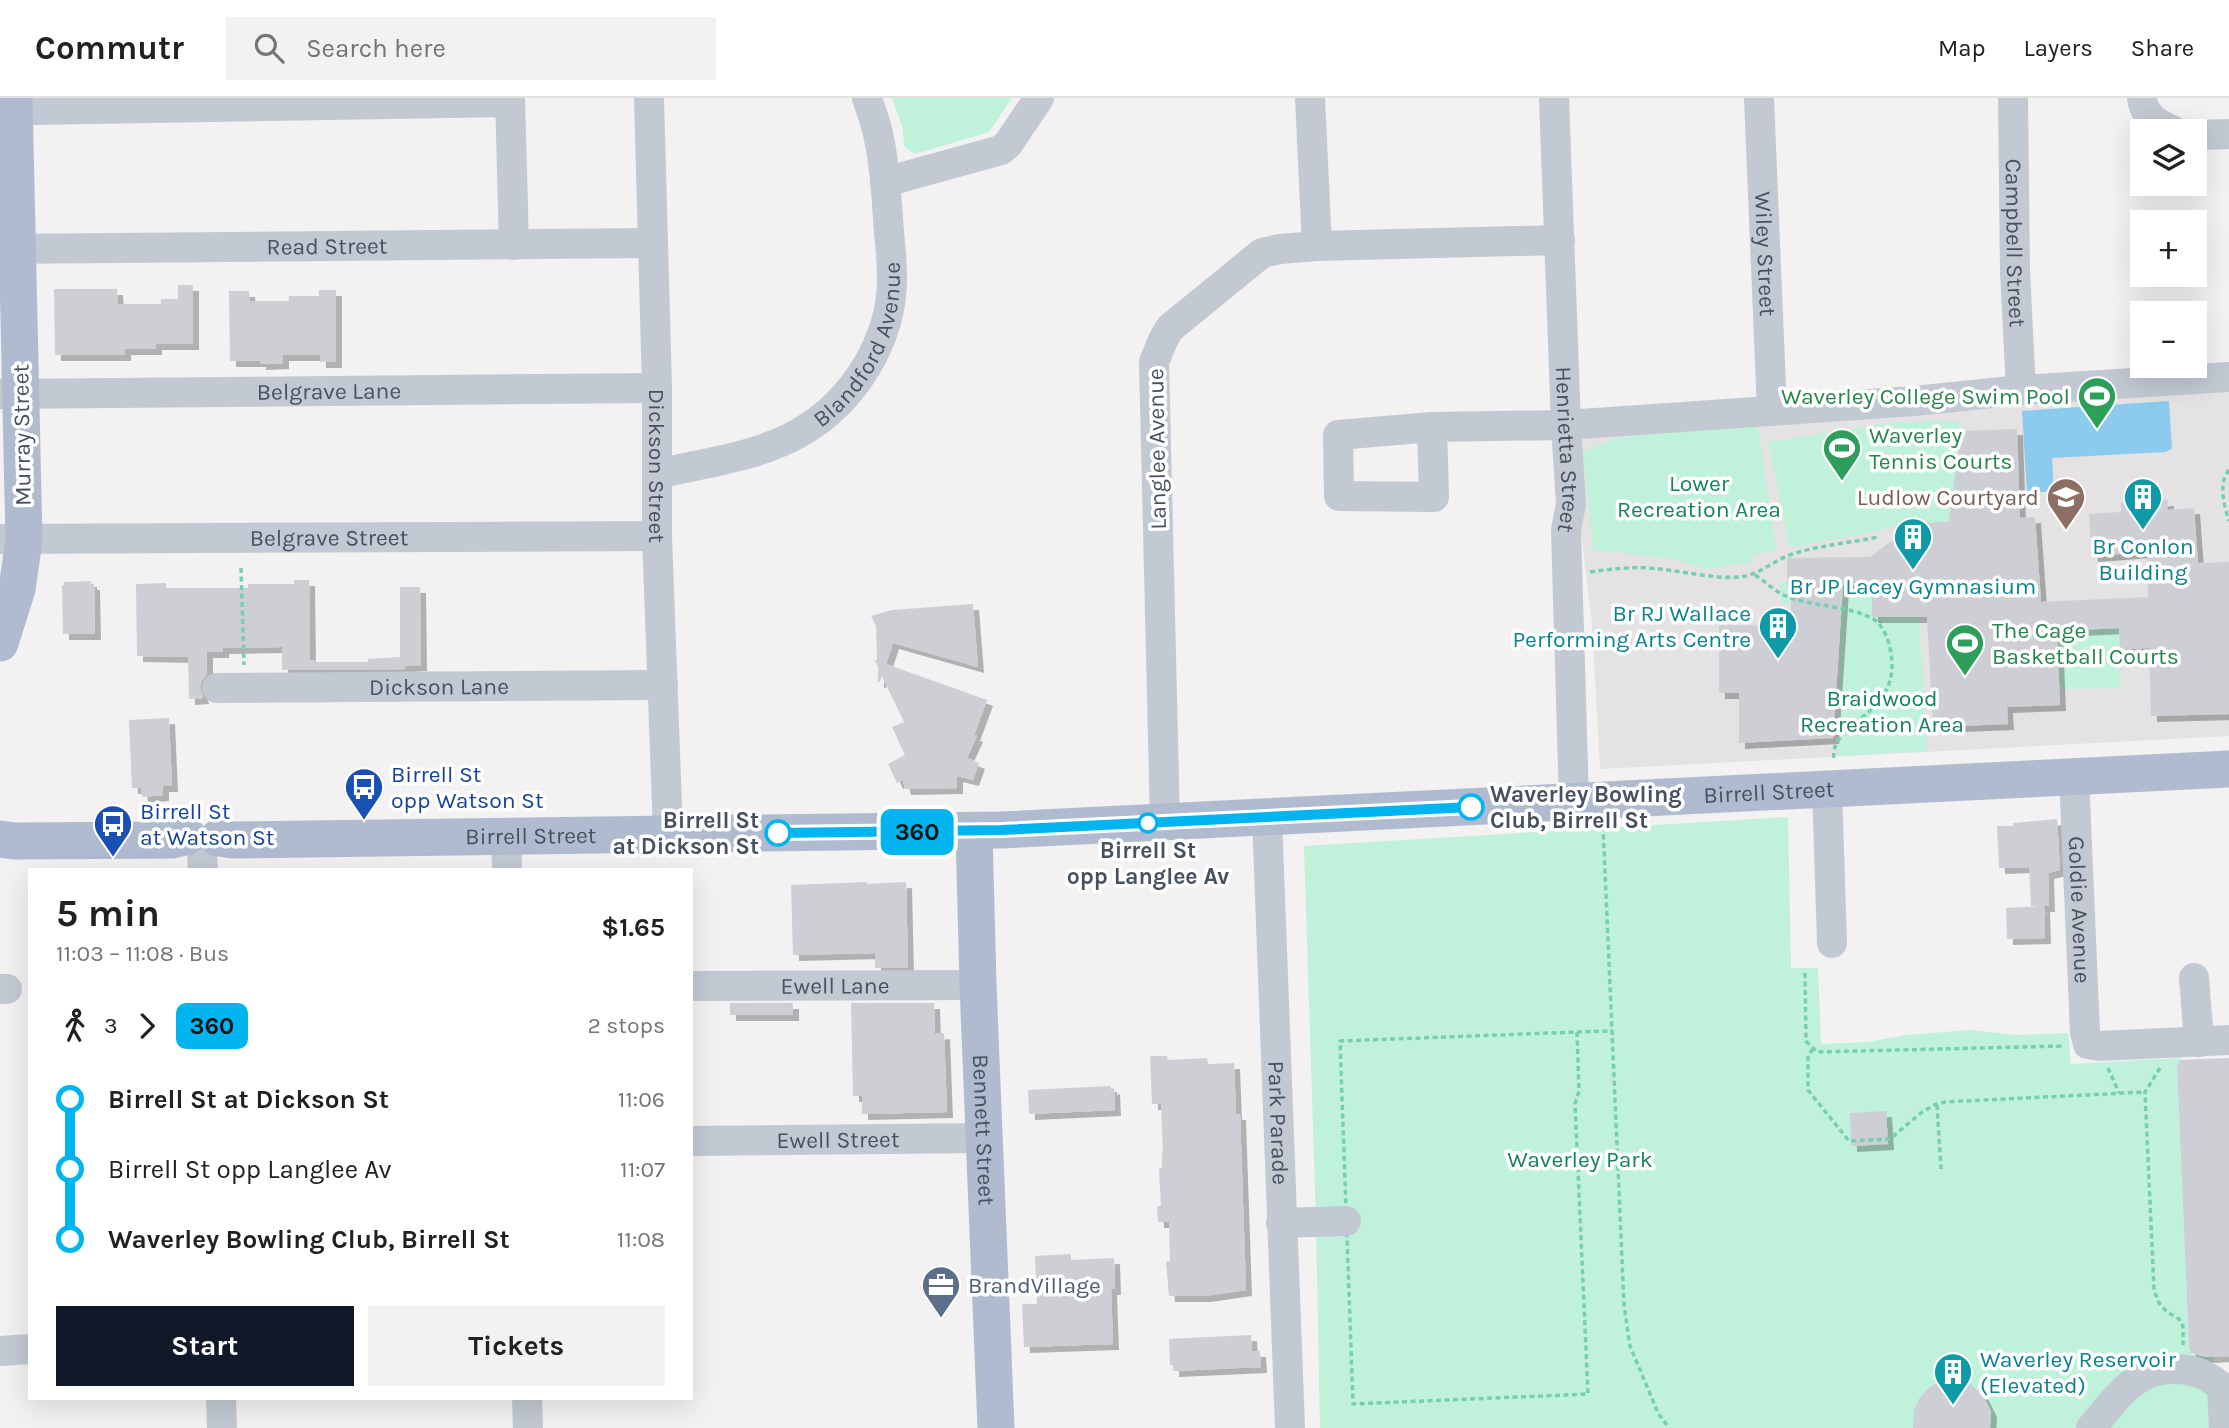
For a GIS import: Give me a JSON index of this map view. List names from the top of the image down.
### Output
{
  "streets": {
    "main road": ["Murray Street", "Birrell Street", "Bennett Street"],
    "street": [
      "Campbell Street",
      "Read Street",
      "Wiley Street",
      "Blandford Avenue",
      "Belgrave Lane",
      "Langlee Avenue",
      "Henrietta Street",
      "Dickson Street",
      "Belgrave Street",
      "Dickson Lane",
      "Goldie Avenue",
      "Ewell Lane",
      "Park Parade",
      "Ewell Street"
    ]
  },
  "crossings": [
    ["Read Street", "Murray Street"],
    ["Read Street", "Dickson Street"],
    ["Blandford Avenue", "Dickson Street"],
    ["Belgrave Lane", "Murray Street"],
    ["Belgrave Lane", "Dickson Street"],
    ["Murray Street", "Belgrave Street"],
    ["Langlee Avenue", "Henrietta Street"],
    ["Langlee Avenue", "Birrell Street"],
    ["Henrietta Street", "Birrell Street"],
    ["Dickson Street", "Belgrave Street"],
    ["Dickson Street", "Dickson Lane"],
    ["Dickson Street", "Birrell Street"],
    ["Birrell Street", "Goldie Avenue"],
    ["Birrell Street", "Park Parade"],
    ["Birrell Street", "Bennett Street"],
    ["Ewell Lane", "Bennett Street"],
    ["Bennett Street", "Ewell Street"]
  ],
  "parks": ["Lower Recreation Area", "Braidwood Recreation Area", "Waverley Park"],
  "places": {
    "sports": ["Waverley College Swim Pool", "Waverley Tennis Courts", "The Cage Basketball Courts"],
    "school or university": ["Ludlow Courtyard"],
    "building": [
      "Br Conlon Building",
      "Br JP Lacey Gymnasium",
      "Br RJ Wallace Performing Arts Centre",
      "Waverley Reservoir (Elevated)"
    ],
    "other": ["Waverley Bowling Club, Birrell St", "Birrell St opp Langlee Av", "Birrell St at Dickson St"],
    "bus stop": ["Birrell St opp Watson St", "Birrell St at Watson St"],
    "office": ["BrandVillage"]
  },
  "lines": ["bus line 360"],
  "page": {
    "header": "Commutr",
    "search": "Search here",
    "nav": ["Map", "Layers", "Share"],
    "on_map": "360",
    "map_buttons": ["+", "−"],
    "heading": ["5 min", "11:03 – 11:08 · Bus", "$1.65"],
    "legs": ["3", "360", "2 stops"],
    "list": [
      {
        "name": "Birrell St at Dickson St",
        "value": "11:06"
      },
      {
        "name": "Birrell St opp Langlee Av",
        "value": "11:07"
      },
      {
        "name": "Waverley Bowling Club, Birrell St",
        "value": "11:08"
      }
    ],
    "buttons": ["Start", "Tickets"]
  }
}
